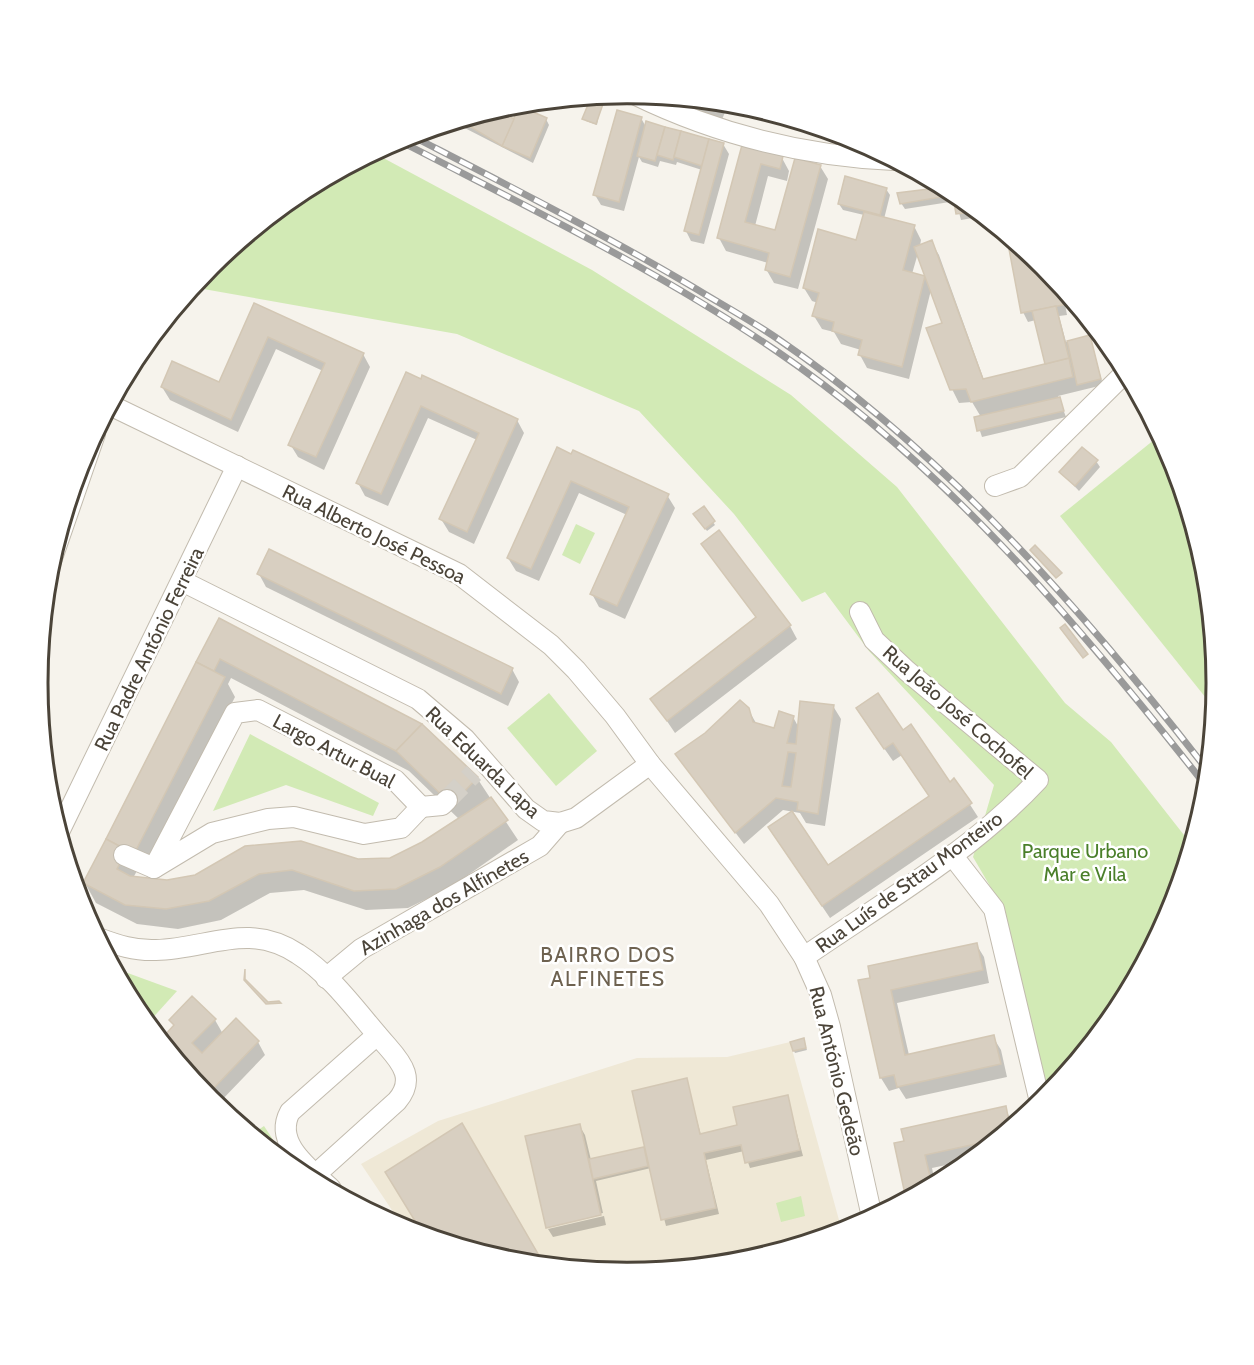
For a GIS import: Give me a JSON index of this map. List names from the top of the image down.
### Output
{
  "streets": {
    "street": [
      "Rua Alberto José Pessoa",
      "Rua Padre António Ferreira",
      "Rua João José Cochofel",
      "Largo Artur Bual",
      "Rua Eduarda Lapa",
      "Rua Luís de Sttau Monteiro",
      "Azinhaga dos Alfinetes",
      "Rua António Gedeão"
    ]
  },
  "crossings": [
    ["Rua Alberto José Pessoa", "Rua Padre António Ferreira"],
    ["Rua Alberto José Pessoa", "Rua Eduarda Lapa"],
    ["Rua Alberto José Pessoa", "Rua António Gedeão"],
    ["Rua Padre António Ferreira", "Rua Eduarda Lapa"],
    ["Rua João José Cochofel", "Rua Luís de Sttau Monteiro"],
    ["Rua Eduarda Lapa", "Azinhaga dos Alfinetes"],
    ["Rua Eduarda Lapa", "Rua António Gedeão"],
    ["Rua Luís de Sttau Monteiro", "Rua António Gedeão"]
  ],
  "districts": ["BAIRRO DOS ALFINETES"],
  "parks": ["Parque Urbano Mar e Vila"]
}
